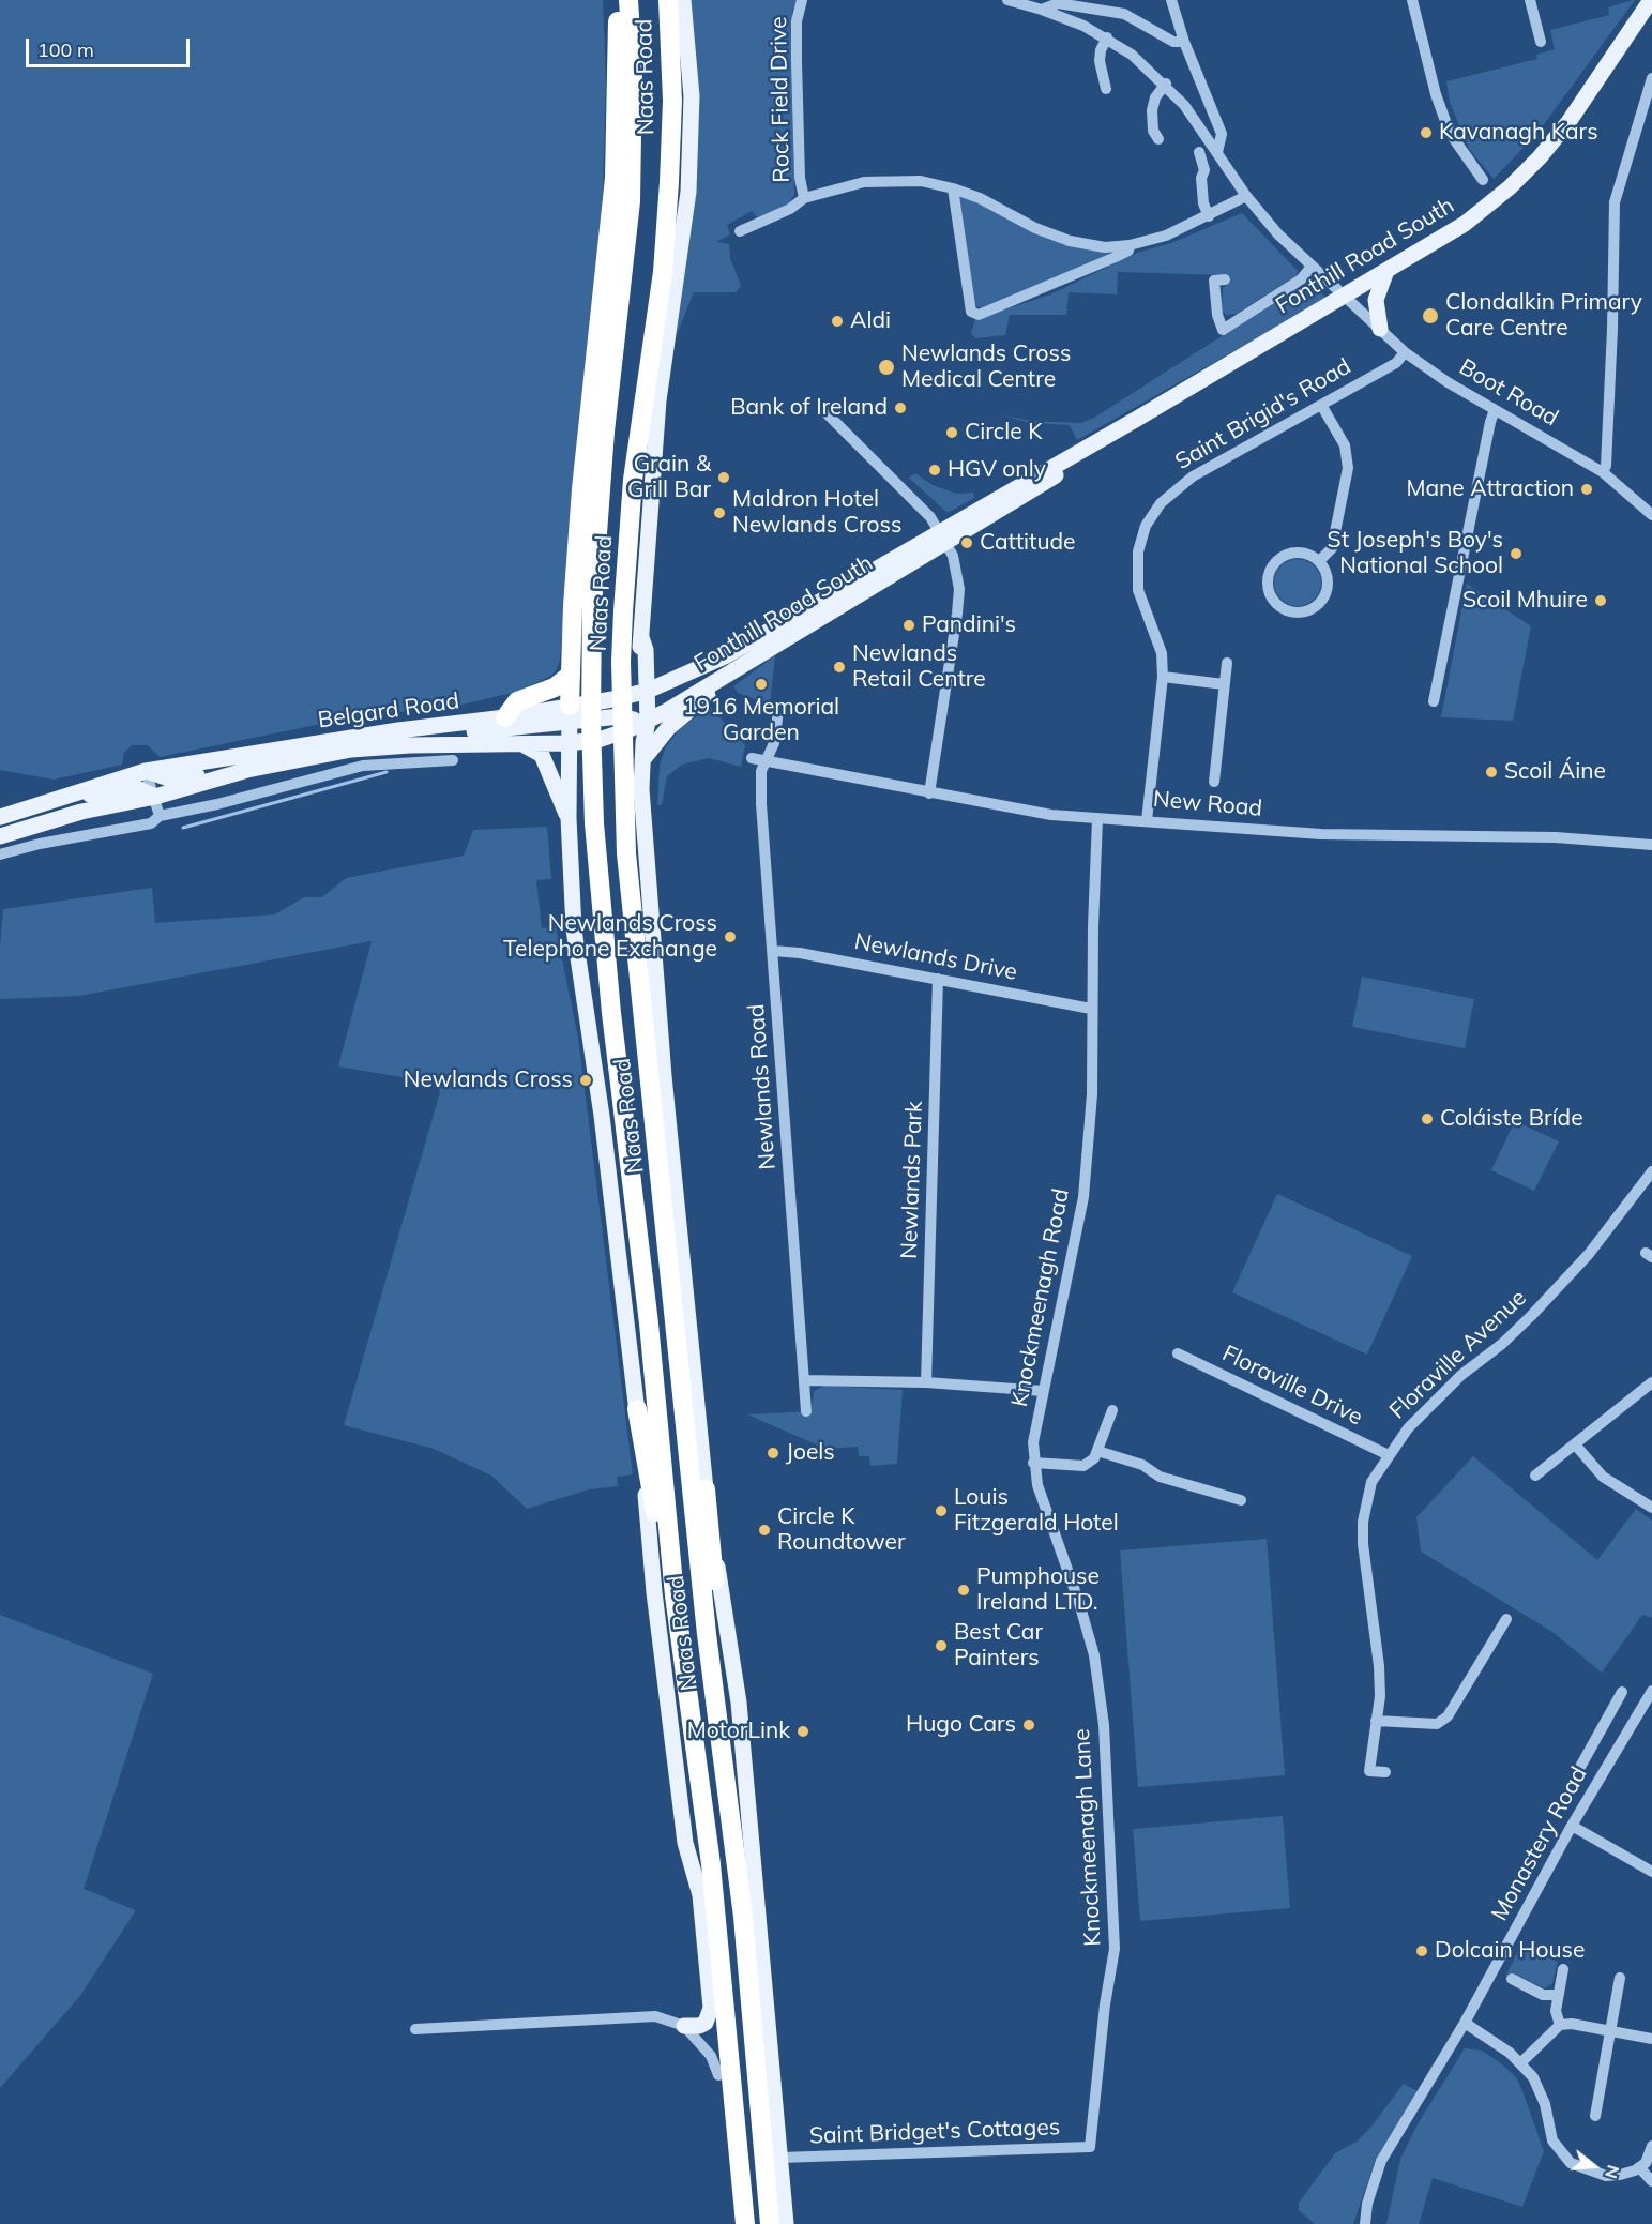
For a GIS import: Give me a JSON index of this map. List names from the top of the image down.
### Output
{
  "streets": {
    "highway": ["Naas Road"],
    "main road": ["Fonthill Road South", "Belgard Road"],
    "street": [
      "Rock Field Drive",
      "Boot Road",
      "Saint Brigid's Road",
      "New Road",
      "Newlands Drive",
      "Newlands Road",
      "Newlands Park",
      "Knockmeenagh Road",
      "Floraville Avenue",
      "Floraville Drive",
      "Knockmeenagh Lane",
      "Monastery Road",
      "Saint Bridget's Cottages"
    ]
  },
  "crossings": [
    ["Naas Road", "Fonthill Road South"],
    ["Naas Road", "Belgard Road"],
    ["Naas Road", "Saint Bridget's Cottages"],
    ["Fonthill Road South", "Boot Road"],
    ["Fonthill Road South", "Belgard Road"],
    ["Boot Road", "Saint Brigid's Road"],
    ["Saint Brigid's Road", "New Road"],
    ["New Road", "Newlands Road"],
    ["New Road", "Knockmeenagh Road"],
    ["Newlands Drive", "Newlands Road"],
    ["Newlands Drive", "Newlands Park"],
    ["Newlands Drive", "Knockmeenagh Road"],
    ["Knockmeenagh Road", "Knockmeenagh Lane"],
    ["Floraville Avenue", "Floraville Drive"],
    ["Knockmeenagh Lane", "Saint Bridget's Cottages"]
  ],
  "places": [
    "Kavanagh Kars",
    "Clondalkin Primary Care Centre",
    "Aldi",
    "Newlands Cross Medical Centre",
    "Bank of Ireland",
    "Circle K",
    "HGV only",
    "Grain & Grill Bar",
    "Mane Attraction",
    "Maldron Hotel Newlands Cross",
    "Cattitude",
    "St Joseph's Boy's National School",
    "Scoil Mhuire",
    "Pandini's",
    "Newlands Retail Centre",
    "1916 Memorial Garden",
    "Scoil Áine",
    "Newlands Cross Telephone Exchange",
    "Newlands Cross",
    "Coláiste Bríde",
    "Joels",
    "Louis Fitzgerald Hotel",
    "Circle K Roundtower",
    "Pumphouse Ireland LTD.",
    "Best Car Painters",
    "Hugo Cars",
    "MotorLink",
    "Dolcain House"
  ],
  "scale_bar": "100 m",
  "north": "right"
}
